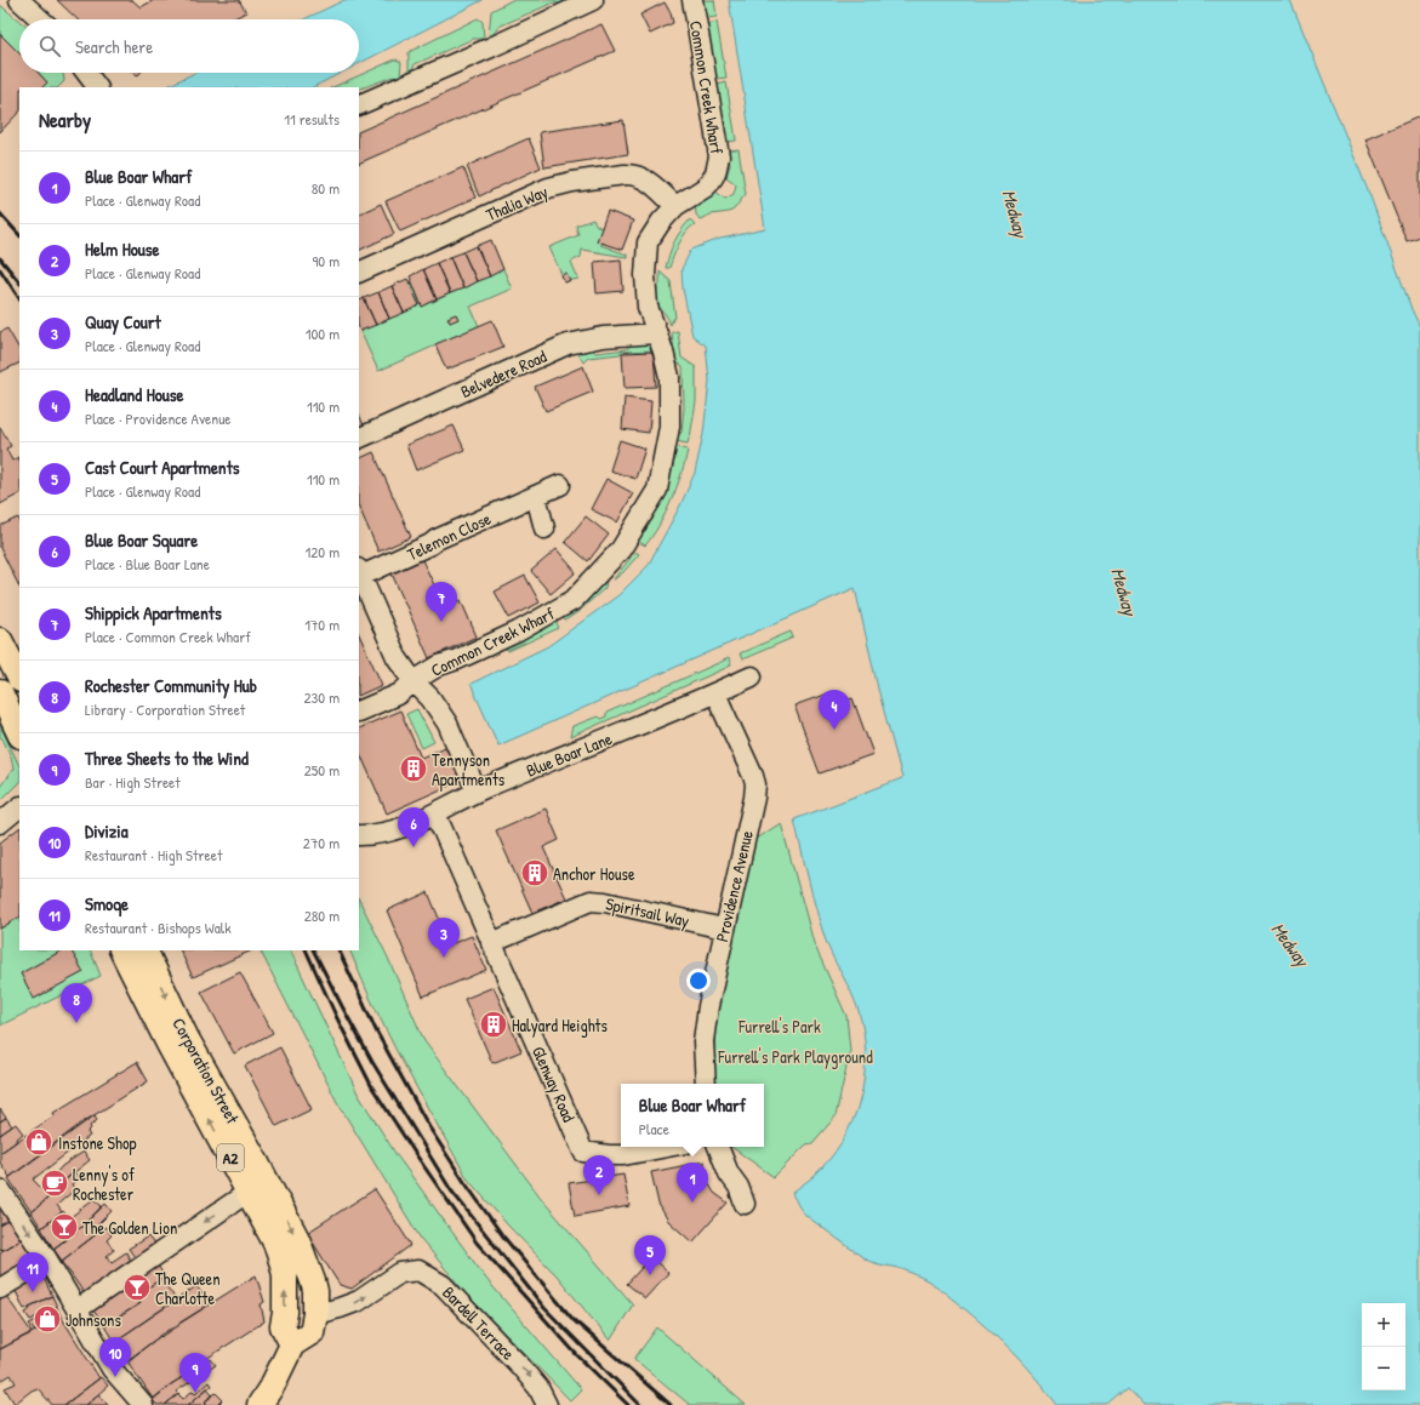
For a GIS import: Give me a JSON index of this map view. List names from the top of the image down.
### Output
{
  "streets": {
    "main road": ["Corporation Street", "A2"],
    "street": [
      "Common Creek Wharf",
      "Thalia Way",
      "Belvedere Road",
      "Telemon Close",
      "Blue Boar Lane",
      "Providence Avenue",
      "Spiritsail Way",
      "Glenway Road",
      "Bardell Terrace"
    ]
  },
  "crossings": [
    ["Common Creek Wharf", "Thalia Way"],
    ["Common Creek Wharf", "Belvedere Road"],
    ["Blue Boar Lane", "Providence Avenue"],
    ["Blue Boar Lane", "Glenway Road"],
    ["Providence Avenue", "Spiritsail Way"],
    ["Spiritsail Way", "Glenway Road"],
    ["Corporation Street", "Bardell Terrace"]
  ],
  "one_way": ["Bardell Terrace"],
  "water": ["Medway"],
  "parks": ["Furrell's Park", "Furrell's Park Playground"],
  "places": {
    "building": ["Tennyson Apartments", "Anchor House", "Halyard Heights"],
    "shop": ["Instone Shop", "Johnsons"],
    "cafe": ["Lenny's of Rochester"],
    "bar": ["The Golden Lion", "The Queen Charlotte"]
  },
  "page": {
    "search": "Search here",
    "heading": ["Nearby", "11 results"],
    "list": [
      {
        "mark": "1",
        "name": "Blue Boar Wharf",
        "note": "Place · Glenway Road",
        "value": "80 m"
      },
      {
        "mark": "2",
        "name": "Helm House",
        "note": "Place · Glenway Road",
        "value": "90 m"
      },
      {
        "mark": "3",
        "name": "Quay Court",
        "note": "Place · Glenway Road",
        "value": "100 m"
      },
      {
        "mark": "4",
        "name": "Headland House",
        "note": "Place · Providence Avenue",
        "value": "110 m"
      },
      {
        "mark": "5",
        "name": "Cast Court Apartments",
        "note": "Place · Glenway Road",
        "value": "110 m"
      },
      {
        "mark": "6",
        "name": "Blue Boar Square",
        "note": "Place · Blue Boar Lane",
        "value": "120 m"
      },
      {
        "mark": "7",
        "name": "Shippick Apartments",
        "note": "Place · Common Creek Wharf",
        "value": "170 m"
      },
      {
        "mark": "8",
        "name": "Rochester Community Hub",
        "note": "Library · Corporation Street",
        "value": "230 m"
      },
      {
        "mark": "9",
        "name": "Three Sheets to the Wind",
        "note": "Bar · High Street",
        "value": "250 m"
      },
      {
        "mark": "10",
        "name": "Divizia",
        "note": "Restaurant · High Street",
        "value": "270 m"
      },
      {
        "mark": "11",
        "name": "Smoqe",
        "note": "Restaurant · Bishops Walk",
        "value": "280 m"
      }
    ],
    "pins": [
      "7",
      "4",
      "6",
      "3",
      "8",
      "2",
      "1",
      "5",
      "11",
      "10",
      "9"
    ],
    "popup": ["Blue Boar Wharf", "Place"],
    "map_buttons": ["+", "−"]
  }
}
